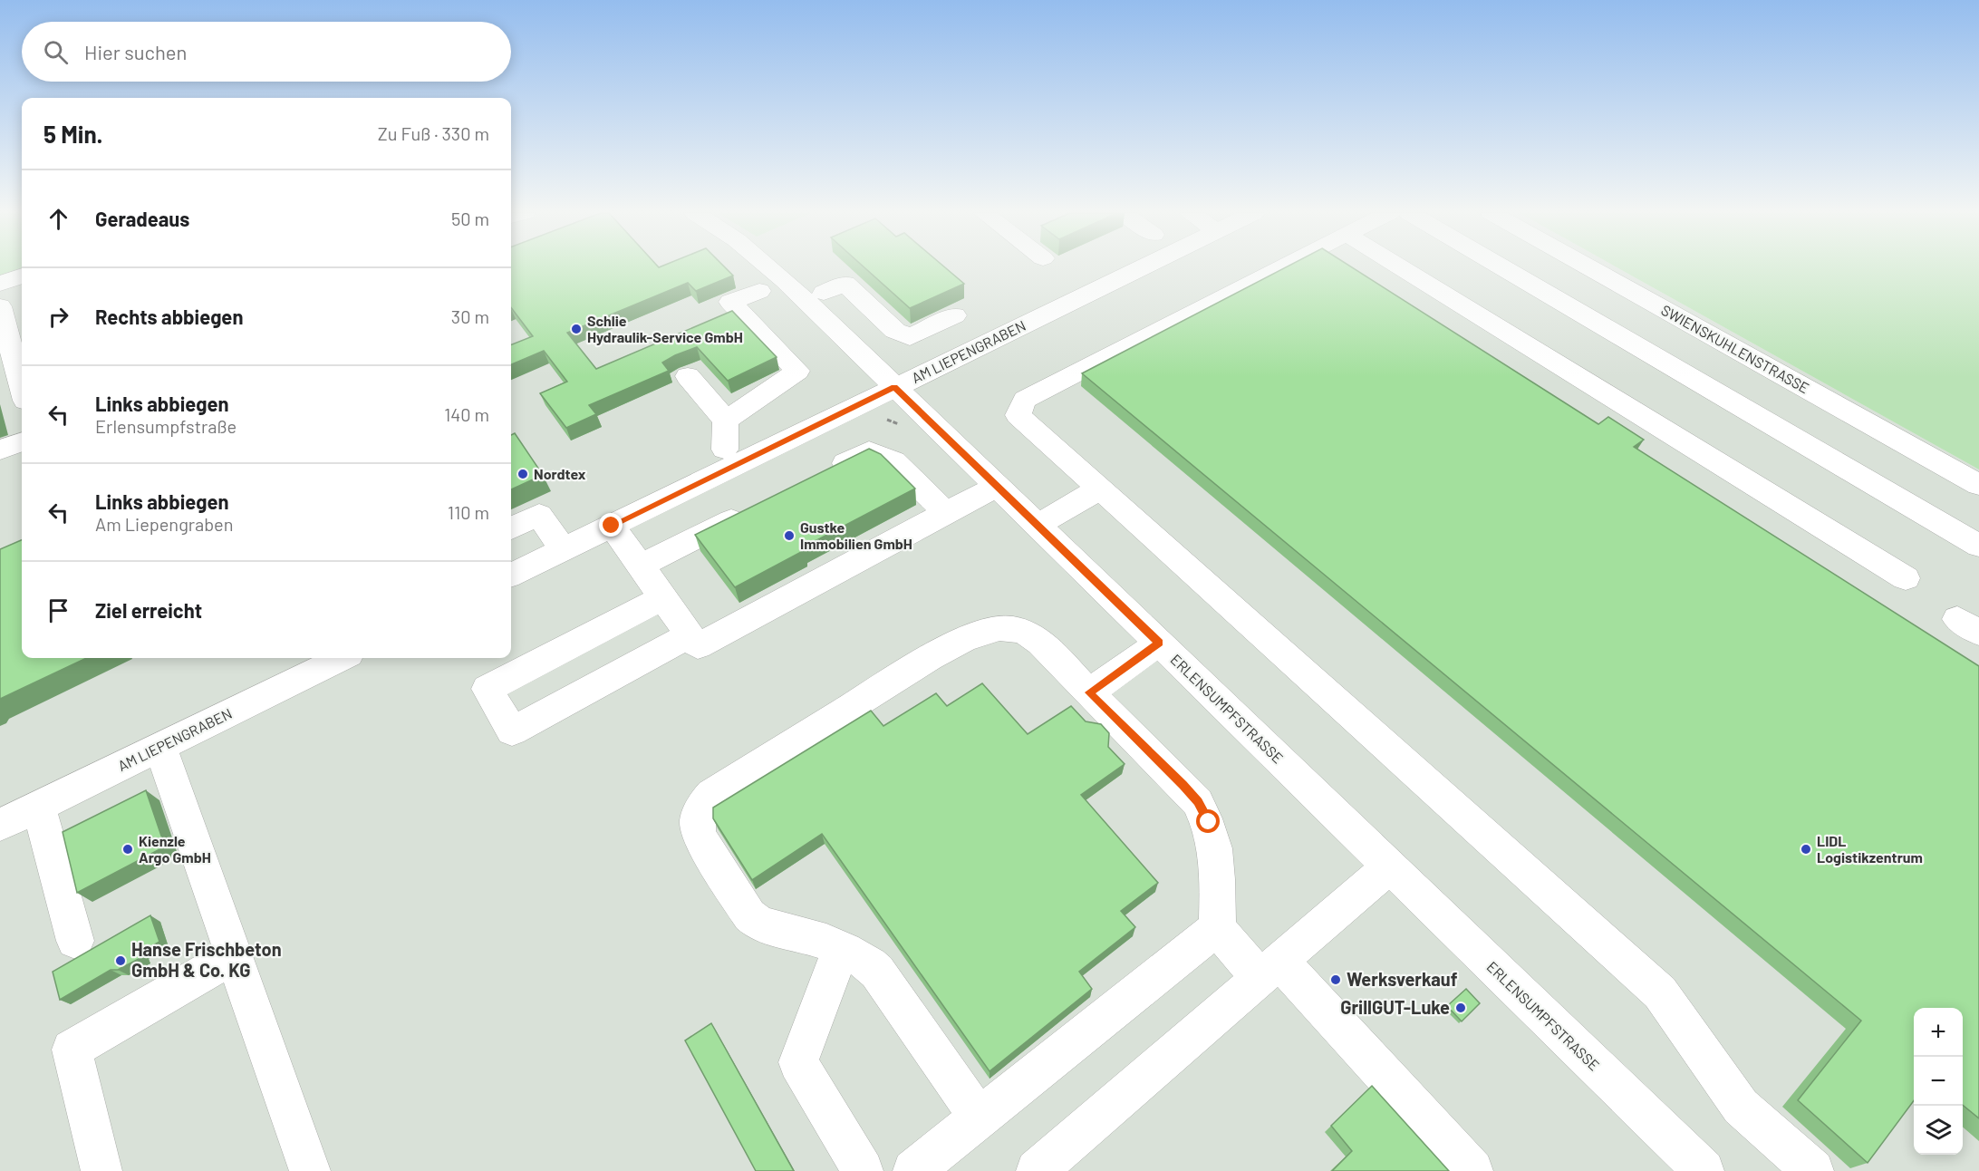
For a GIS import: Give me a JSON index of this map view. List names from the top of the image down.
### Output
{
  "streets": {
    "street": ["SWIENSKUHLENSTRASSE", "AM LIEPENGRABEN", "ERLENSUMPFSTRASSE"]
  },
  "crossings": [
    ["AM LIEPENGRABEN", "ERLENSUMPFSTRASSE"]
  ],
  "places": [
    "Schlie Hydraulik-Service GmbH",
    "Nordtex",
    "Gustke Immobilien GmbH",
    "Kienzle Argo GmbH",
    "LIDL Logistikzentrum",
    "Hanse Frischbeton GmbH & Co. KG",
    "Werksverkauf",
    "GrillGUT-Luke"
  ],
  "page": {
    "search": "Hier suchen",
    "heading": ["5 Min.", "Zu Fuß · 330 m"],
    "list": [
      ["Geradeaus", "50 m"],
      ["Rechts abbiegen", "30 m"],
      ["Links abbiegen", "Erlensumpfstraße", "140 m"],
      ["Links abbiegen", "Am Liepengraben", "110 m"],
      "Ziel erreicht"
    ],
    "map_buttons": ["+", "−"]
  }
}
